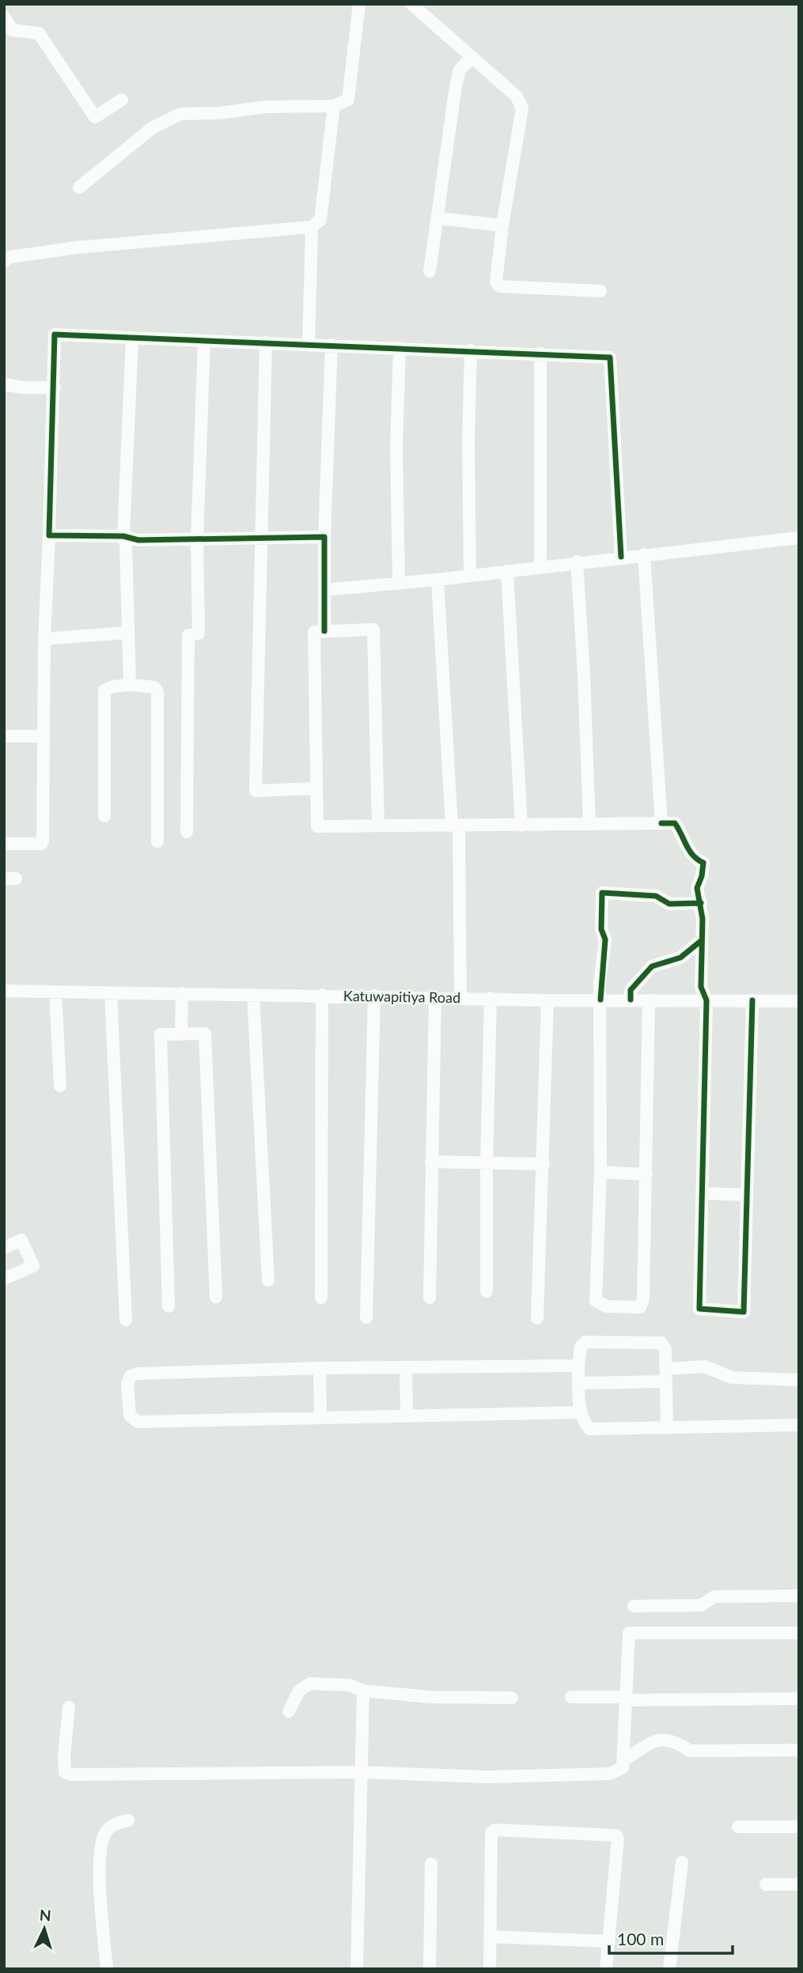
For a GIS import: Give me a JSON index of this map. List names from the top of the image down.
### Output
{
  "streets": {
    "street": ["Katuwapitiya Road"]
  },
  "scale_bar": "100 m",
  "north": "top"
}
